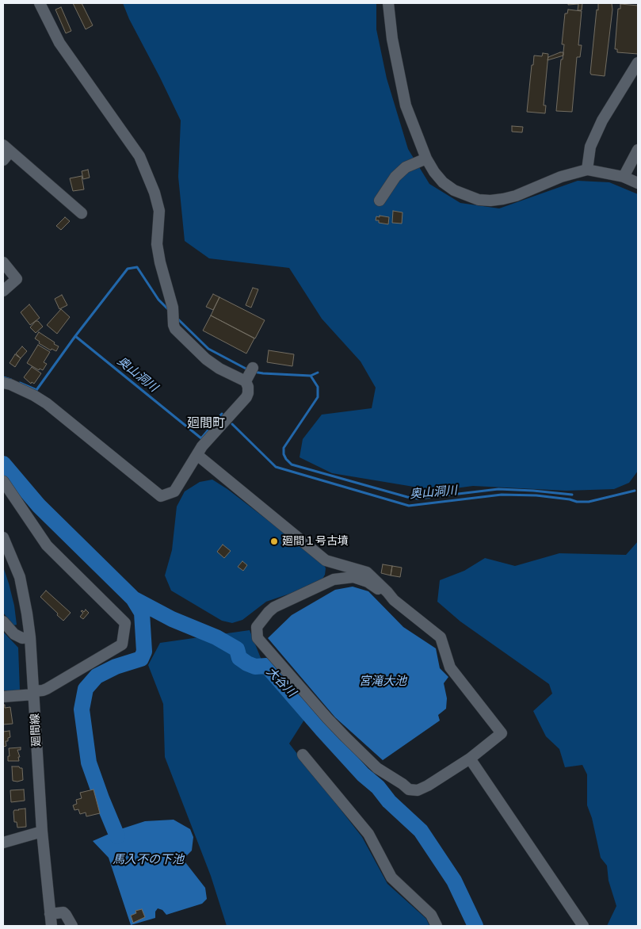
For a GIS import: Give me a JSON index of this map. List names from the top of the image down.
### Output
{
  "streets": {
    "street": ["廻間線"]
  },
  "districts": ["廻間町"],
  "water": [
    "奥山洞川",
    "宮滝大池",
    "大谷川",
    "馬入不の下池"
  ],
  "places": ["廻間１号古墳"]
}
